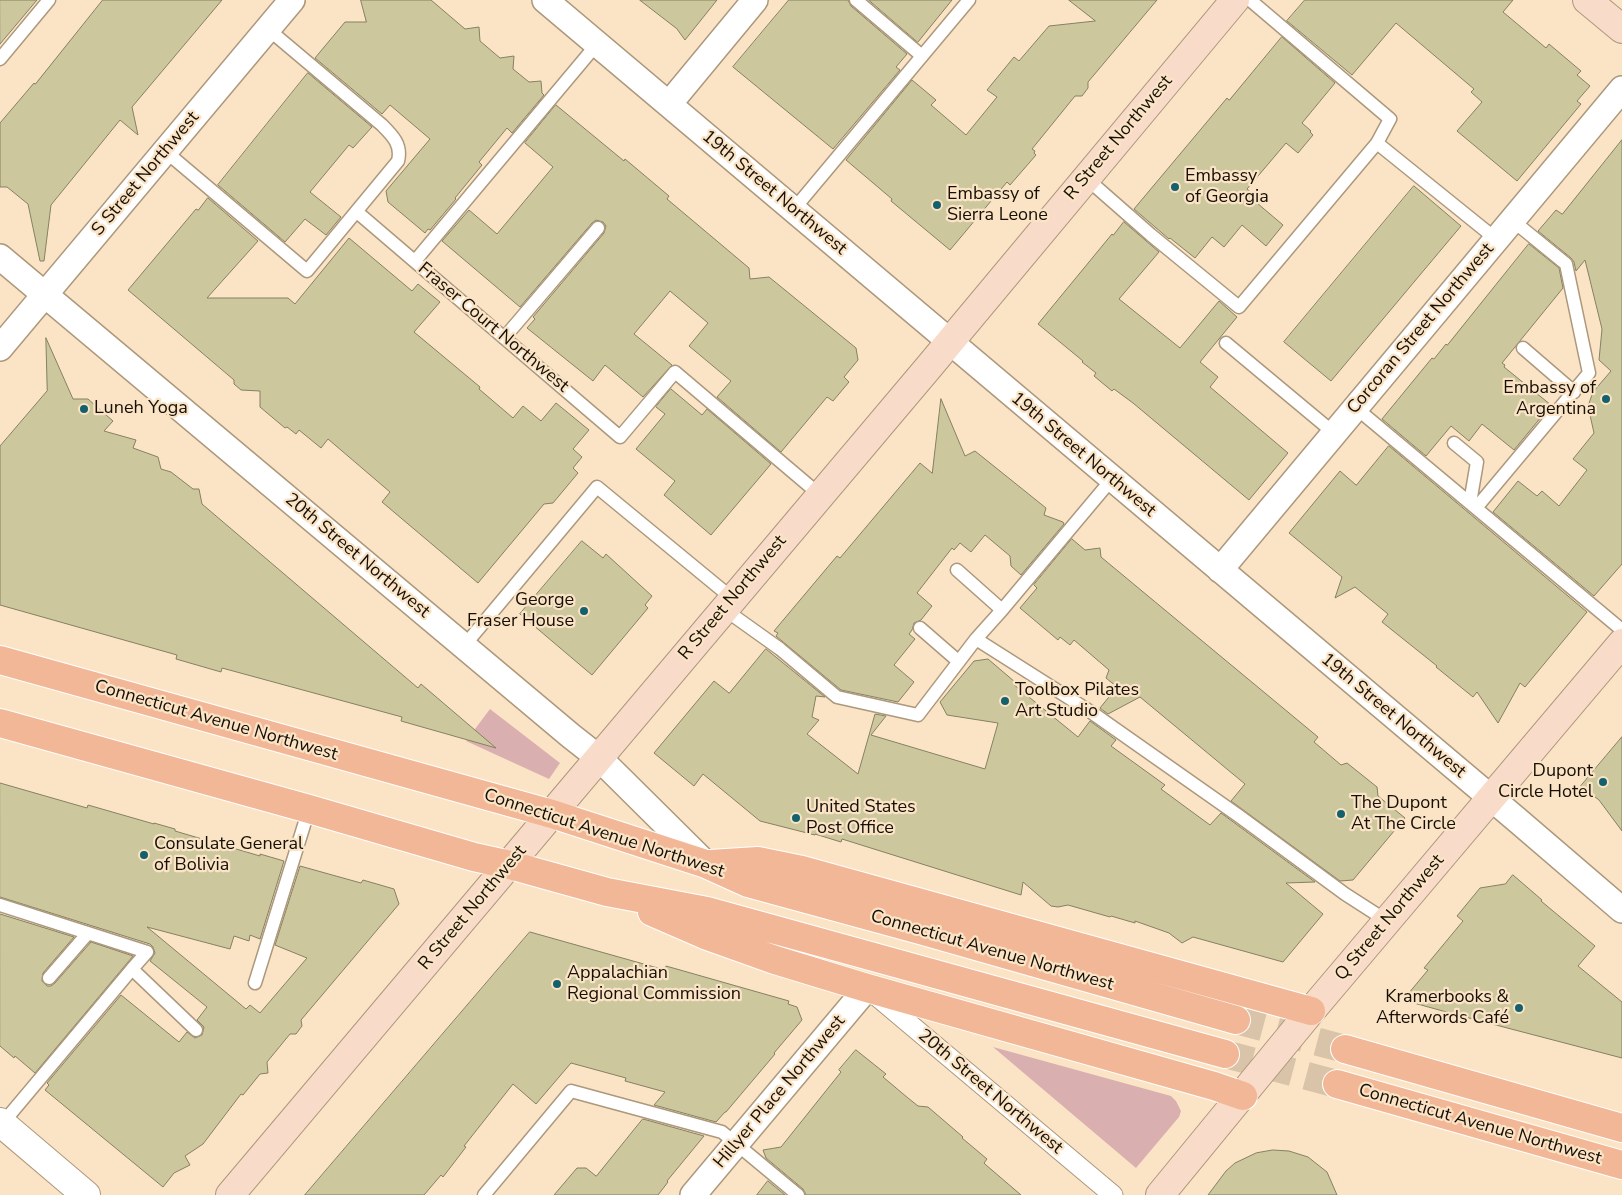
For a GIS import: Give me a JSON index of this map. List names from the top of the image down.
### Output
{
  "streets": {
    "main road": ["R Street Northwest", "Connecticut Avenue Northwest", "Q Street Northwest"],
    "street": [
      "S Street Northwest",
      "19th Street Northwest",
      "Corcoran Street Northwest",
      "20th Street Northwest",
      "Hillyer Place Northwest"
    ],
    "lane": ["Fraser Court Northwest"]
  },
  "crossings": [
    ["R Street Northwest", "19th Street Northwest"],
    ["R Street Northwest", "Fraser Court Northwest"],
    ["R Street Northwest", "20th Street Northwest"],
    ["R Street Northwest", "Connecticut Avenue Northwest"],
    ["S Street Northwest", "20th Street Northwest"],
    ["19th Street Northwest", "Corcoran Street Northwest"],
    ["19th Street Northwest", "Q Street Northwest"],
    ["20th Street Northwest", "Connecticut Avenue Northwest"],
    ["20th Street Northwest", "Hillyer Place Northwest"]
  ],
  "places": [
    "Embassy of Georgia",
    "Embassy of Sierra Leone",
    "Embassy of Argentina",
    "Luneh Yoga",
    "George Fraser House",
    "Toolbox Pilates Art Studio",
    "Dupont Circle Hotel",
    "The Dupont At The Circle",
    "United States Post Office",
    "Consulate General of Bolivia",
    "Appalachian Regional Commission",
    "Kramerbooks & Afterwords Café"
  ]
}
